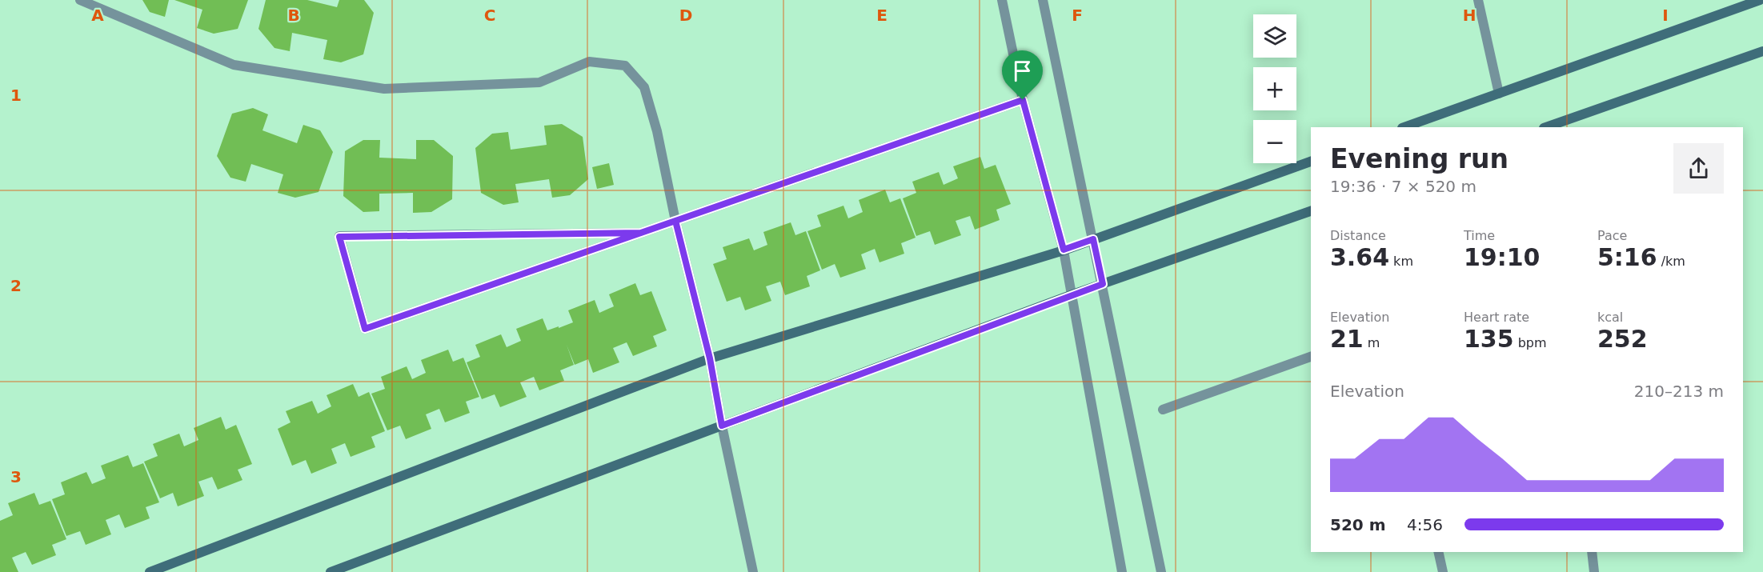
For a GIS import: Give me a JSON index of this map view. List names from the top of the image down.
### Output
{
  "page": {
    "map_buttons": ["+", "−"],
    "heading": ["Evening run", "19:36 · 7 × 520 m"],
    "stats": [
      ["Distance", "3.64 km"],
      ["Time", "19:10"],
      ["Pace", "5:16 /km"],
      ["Elevation", "21 m"],
      ["Heart rate", "135 bpm"],
      ["kcal", "252"]
    ],
    "chart": ["Elevation", "210–213 m"],
    "list": [
      {
        "name": "520 m",
        "note": "4:56"
      }
    ]
  },
  "grid": {
    "columns": [
      "A",
      "B",
      "C",
      "D",
      "E",
      "F",
      "H",
      "I"
    ],
    "rows": ["1", "2", "3"]
  }
}
